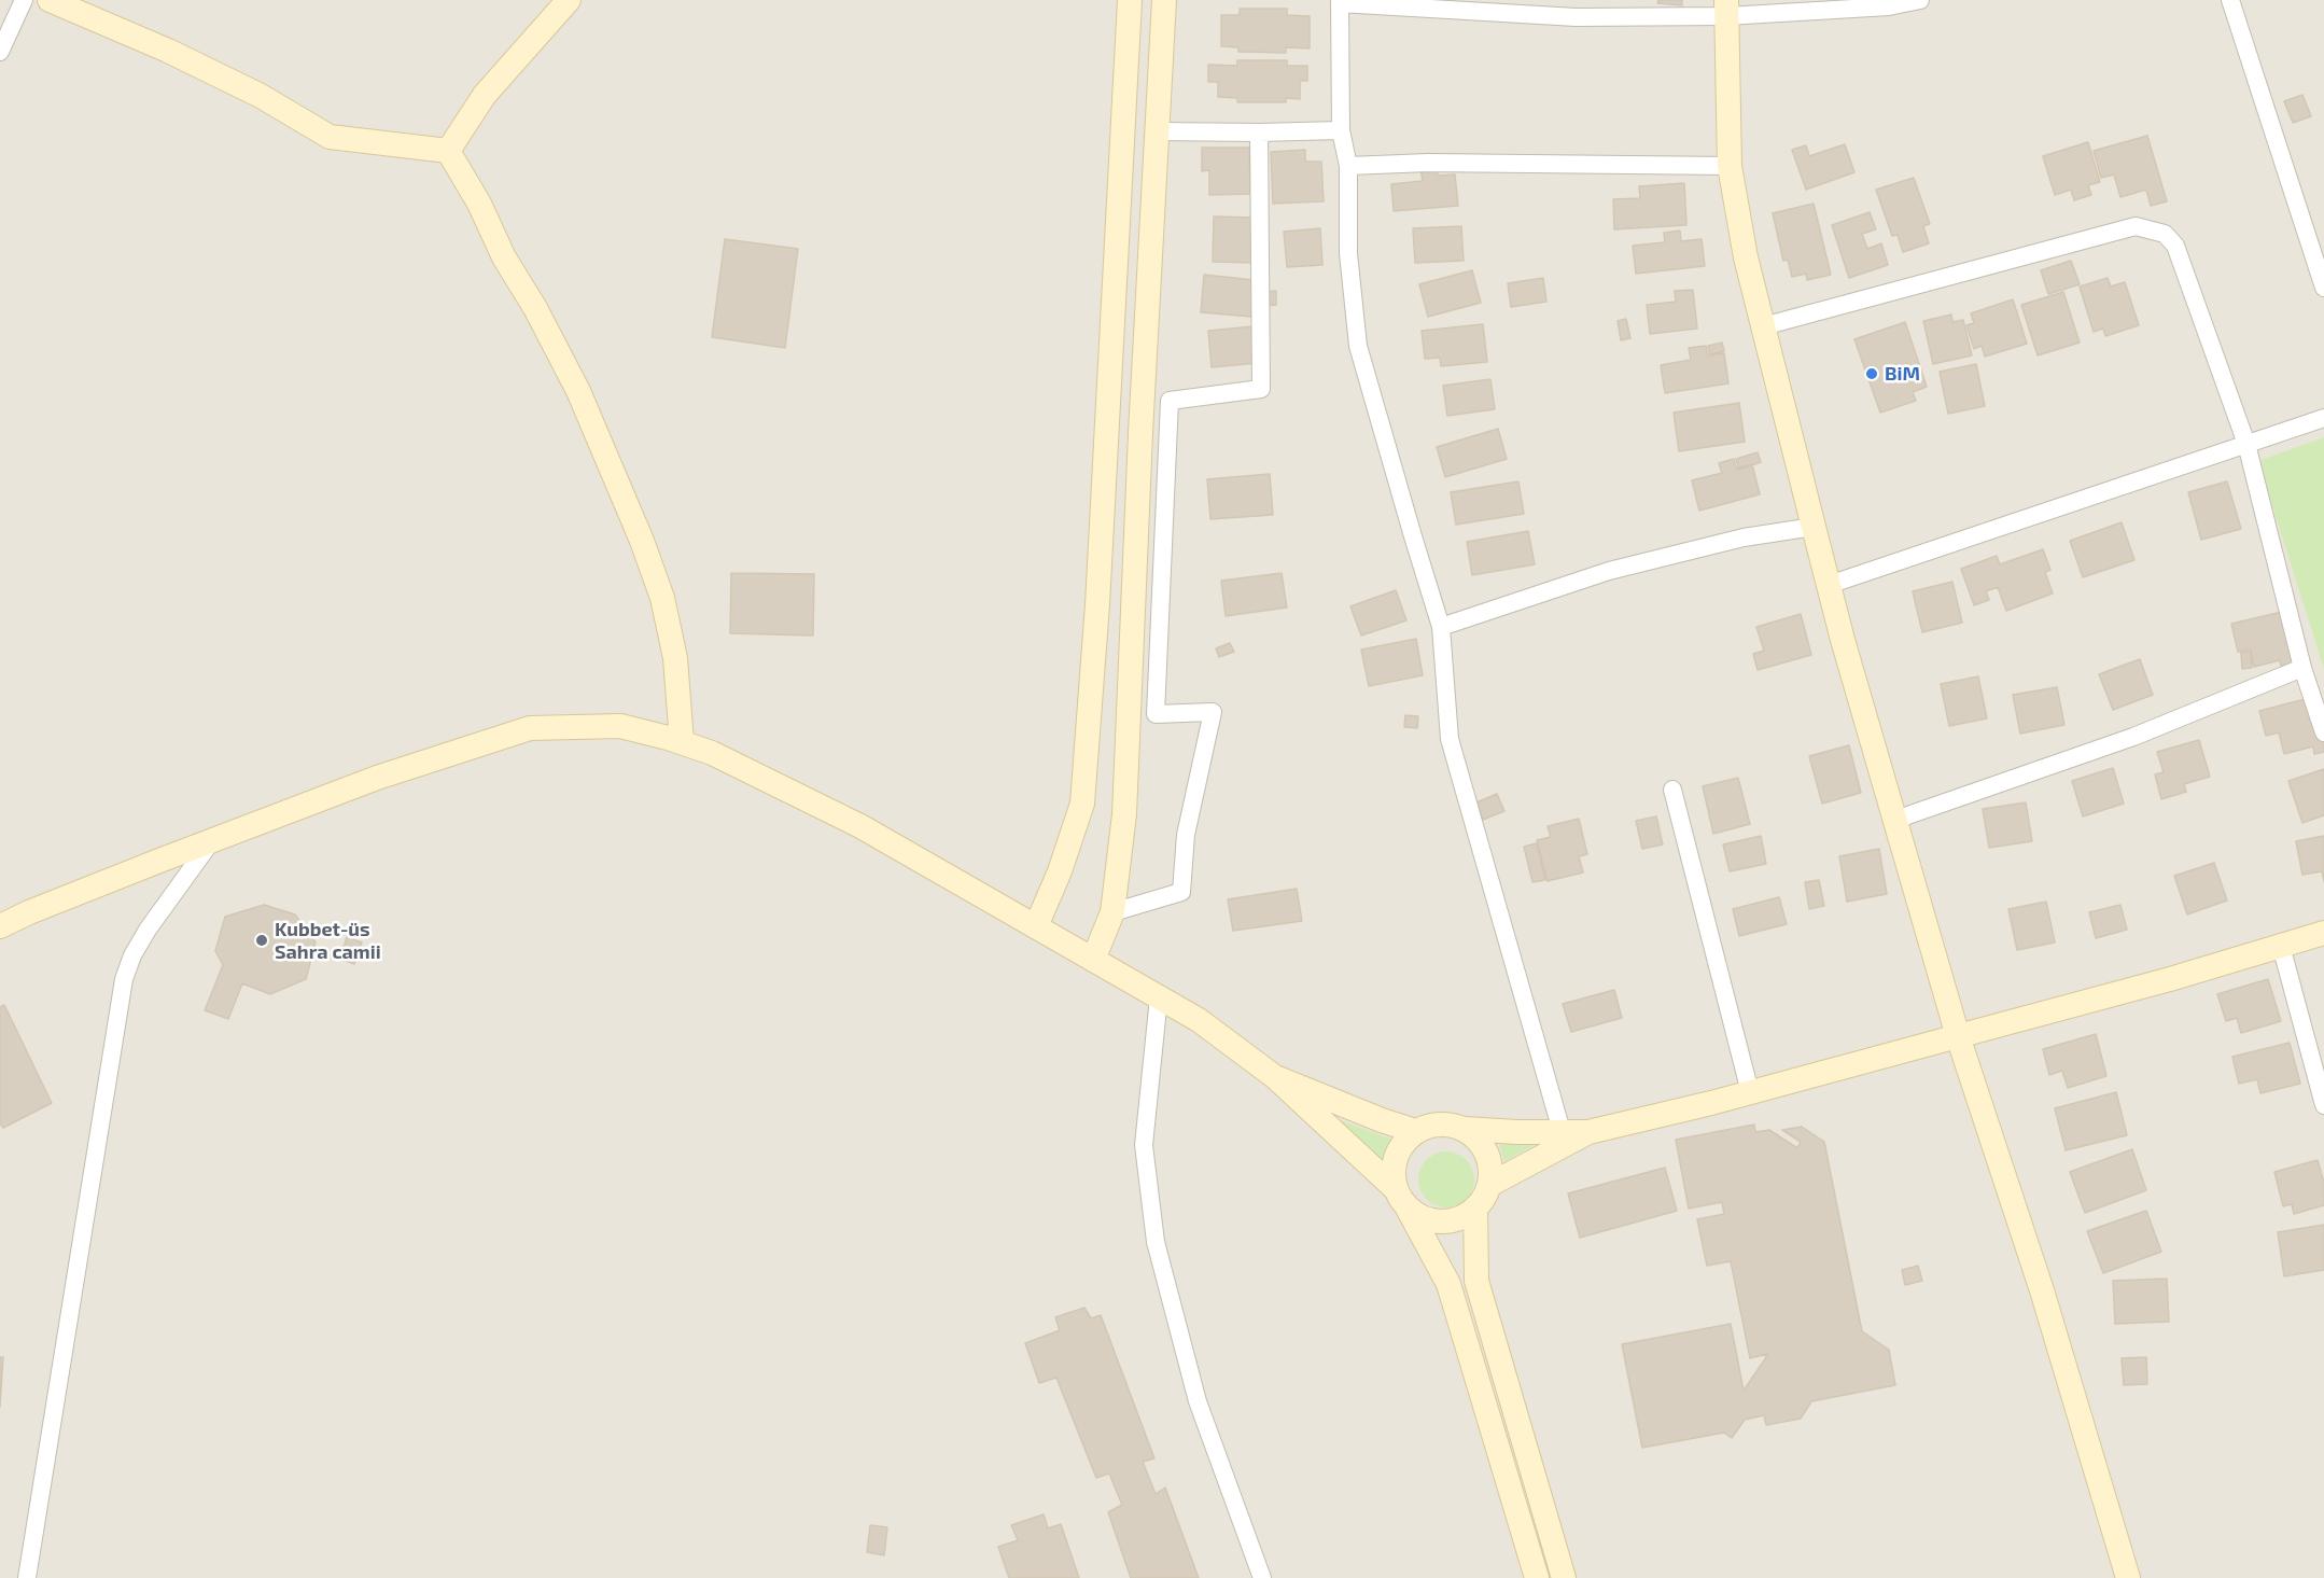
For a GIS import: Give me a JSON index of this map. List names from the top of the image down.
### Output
{
  "places": ["BiM", "Kubbet-üs Sahra camii"]
}
